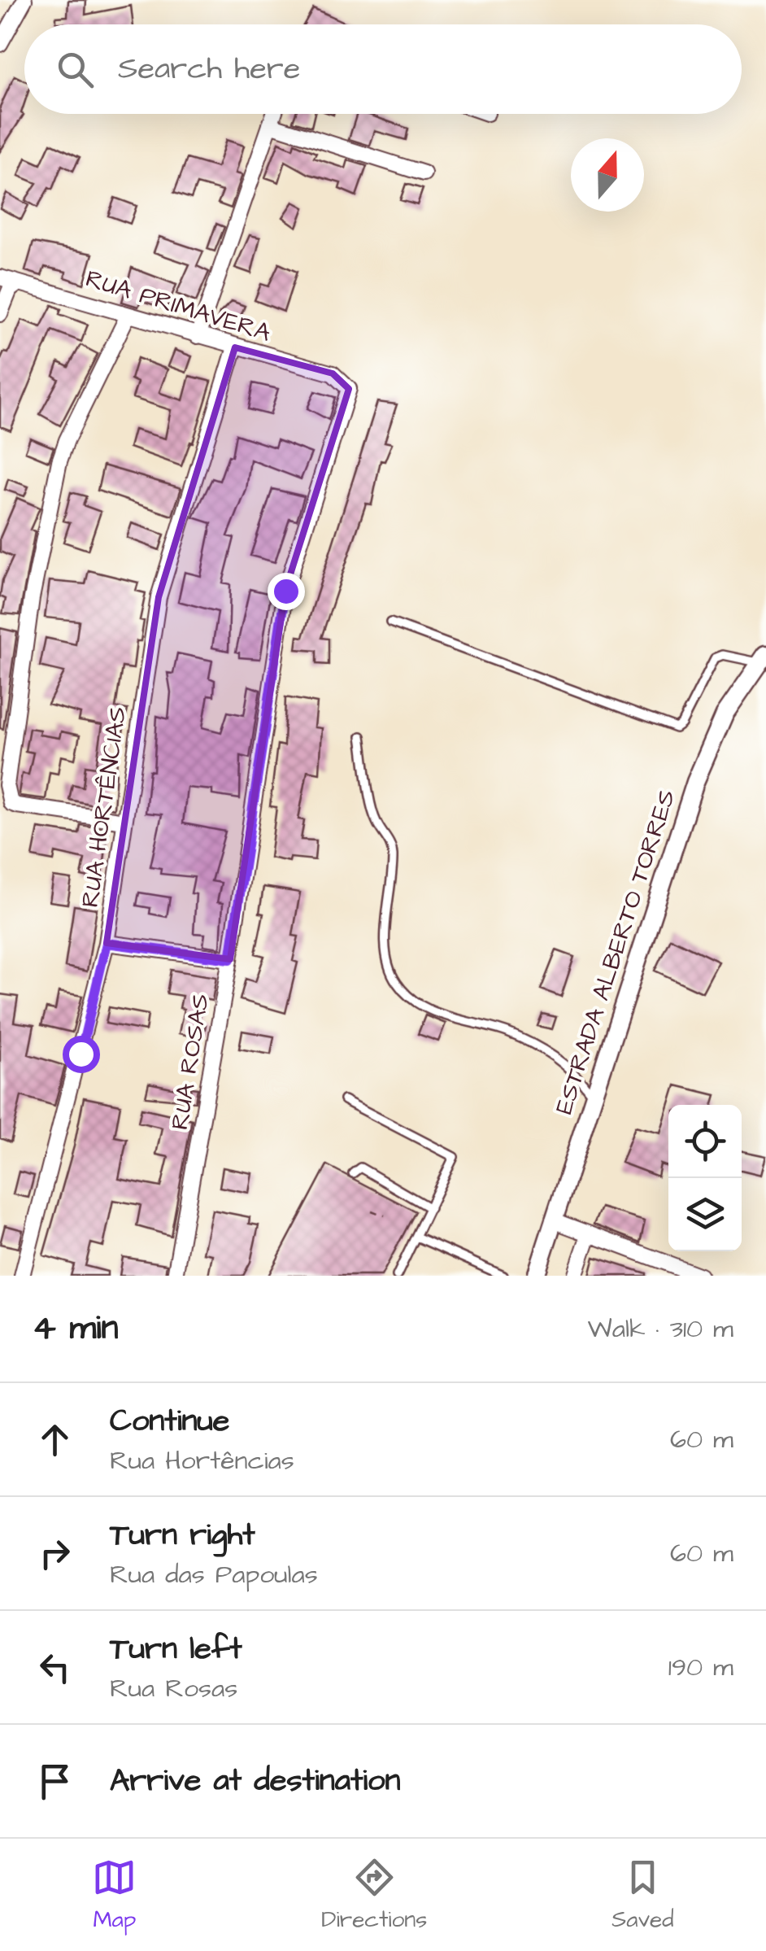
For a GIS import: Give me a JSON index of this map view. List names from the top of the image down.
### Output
{
  "streets": {
    "street": [
      "RUA PRIMAVERA",
      "RUA HORTÊNCIAS",
      "ESTRADA ALBERTO TORRES",
      "RUA ROSAS"
    ]
  },
  "crossings": [
    ["RUA PRIMAVERA", "RUA HORTÊNCIAS"],
    ["RUA PRIMAVERA", "RUA ROSAS"]
  ],
  "north": "top",
  "page": {
    "search": "Search here",
    "heading": ["4 min", "Walk · 310 m"],
    "list": [
      ["Continue", "Rua Hortências", "60 m"],
      ["Turn right", "Rua das Papoulas", "60 m"],
      ["Turn left", "Rua Rosas", "190 m"],
      "Arrive at destination"
    ],
    "nav": ["Map", "Directions", "Saved"]
  }
}
